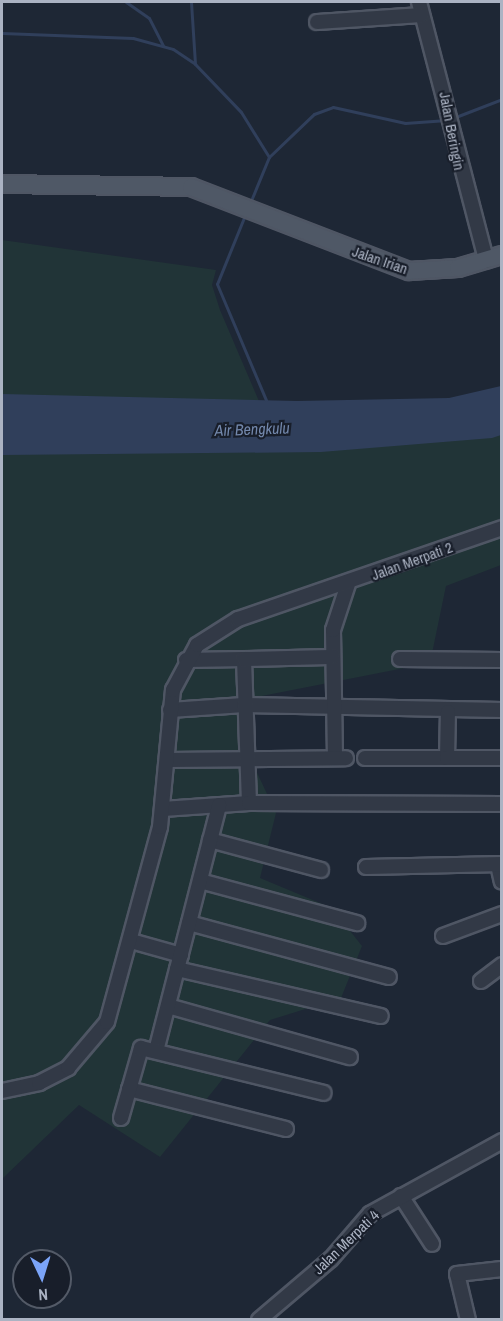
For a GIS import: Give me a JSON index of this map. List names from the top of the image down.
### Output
{
  "streets": {
    "main road": ["Jalan Irian"],
    "street": ["Jalan Beringin", "Jalan Merpati 2", "Jalan Merpati 4"]
  },
  "crossings": [
    ["Jalan Beringin", "Jalan Irian"]
  ],
  "water": ["Air Bengkulu"],
  "north": "bottom"
}
